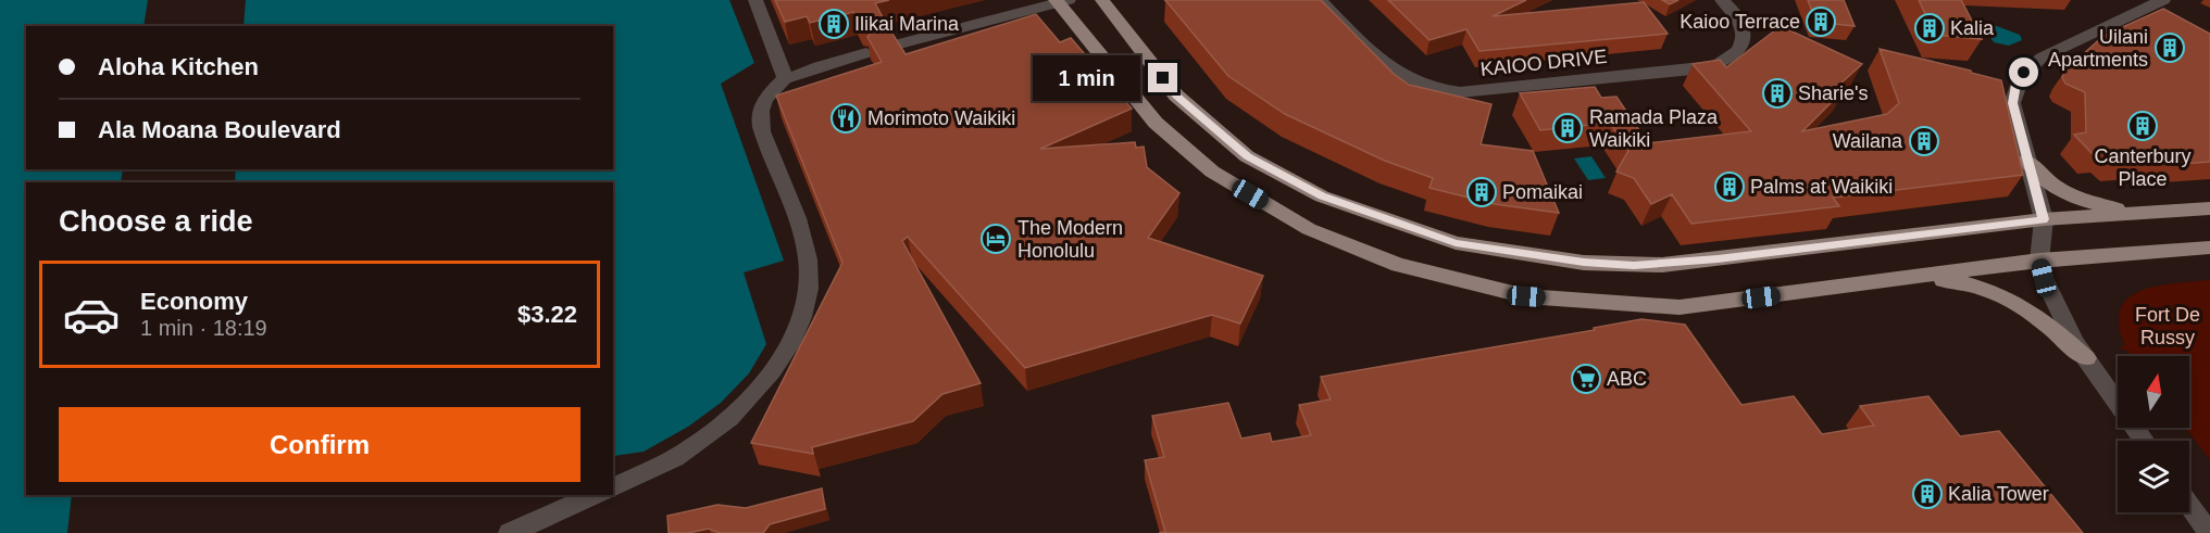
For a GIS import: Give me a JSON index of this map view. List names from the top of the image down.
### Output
{
  "streets": {
    "street": ["KAIOO DRIVE"]
  },
  "parks": ["Fort De Russy"],
  "places": {
    "building": [
      "Kaioo Terrace",
      "Ilikai Marina",
      "Kalia",
      "Uilani Apartments",
      "Sharie's",
      "Canterbury Place",
      "Ramada Plaza Waikiki",
      "Wailana",
      "Palms at Waikiki",
      "Pomaikai",
      "Kalia Tower"
    ],
    "restaurant": ["Morimoto Waikiki"],
    "hotel": ["The Modern Honolulu"],
    "supermarket": ["ABC"]
  },
  "north": "top",
  "page": {
    "banner": ["Aloha Kitchen", "Ala Moana Boulevard"],
    "bubble": "1 min",
    "heading": "Choose a ride",
    "list": [
      {
        "name": "Economy",
        "note": "1 min · 18:19",
        "value": "$3.22"
      }
    ],
    "buttons": "Confirm"
  }
}
